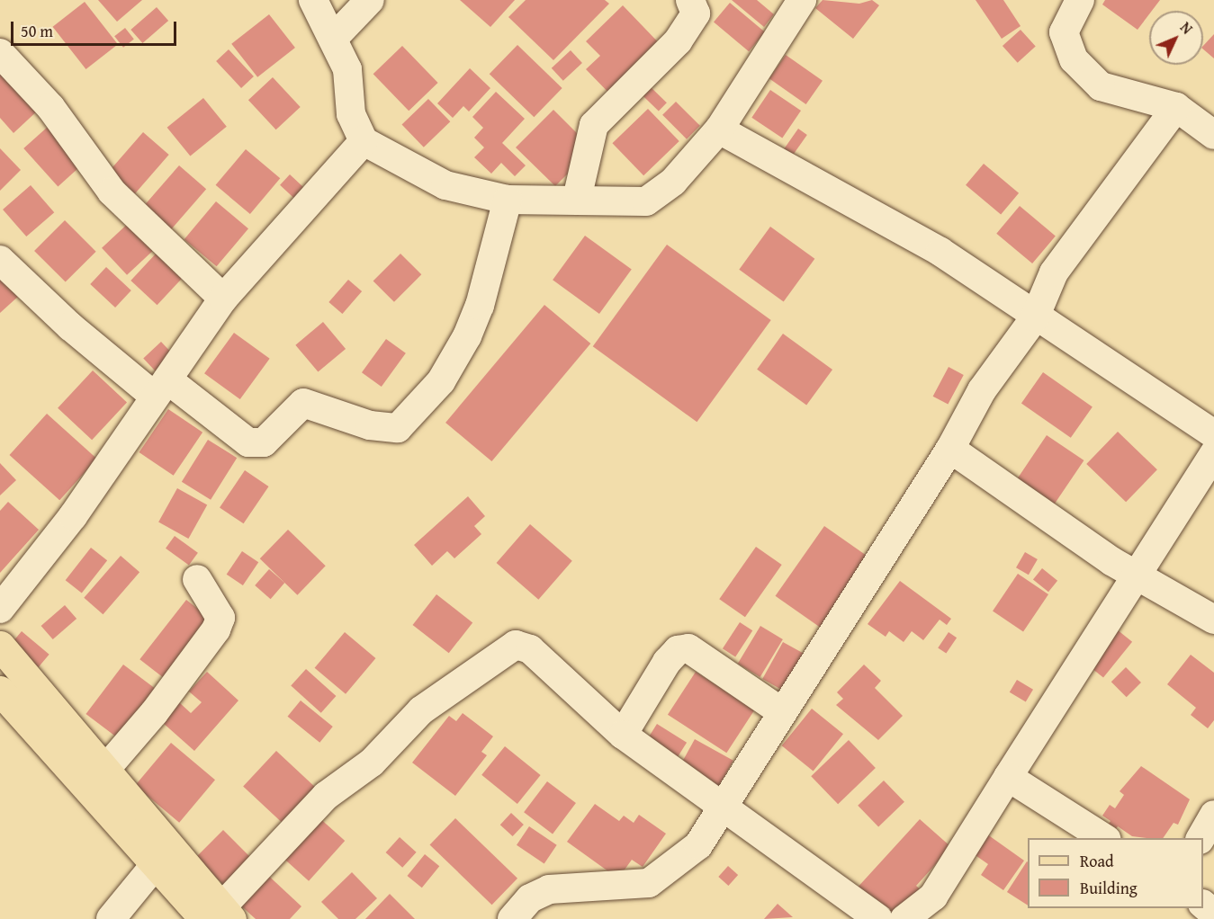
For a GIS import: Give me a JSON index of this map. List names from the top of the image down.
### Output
{
  "legend": ["Road", "Building"],
  "scale_bar": "50 m",
  "north": "top right"
}
